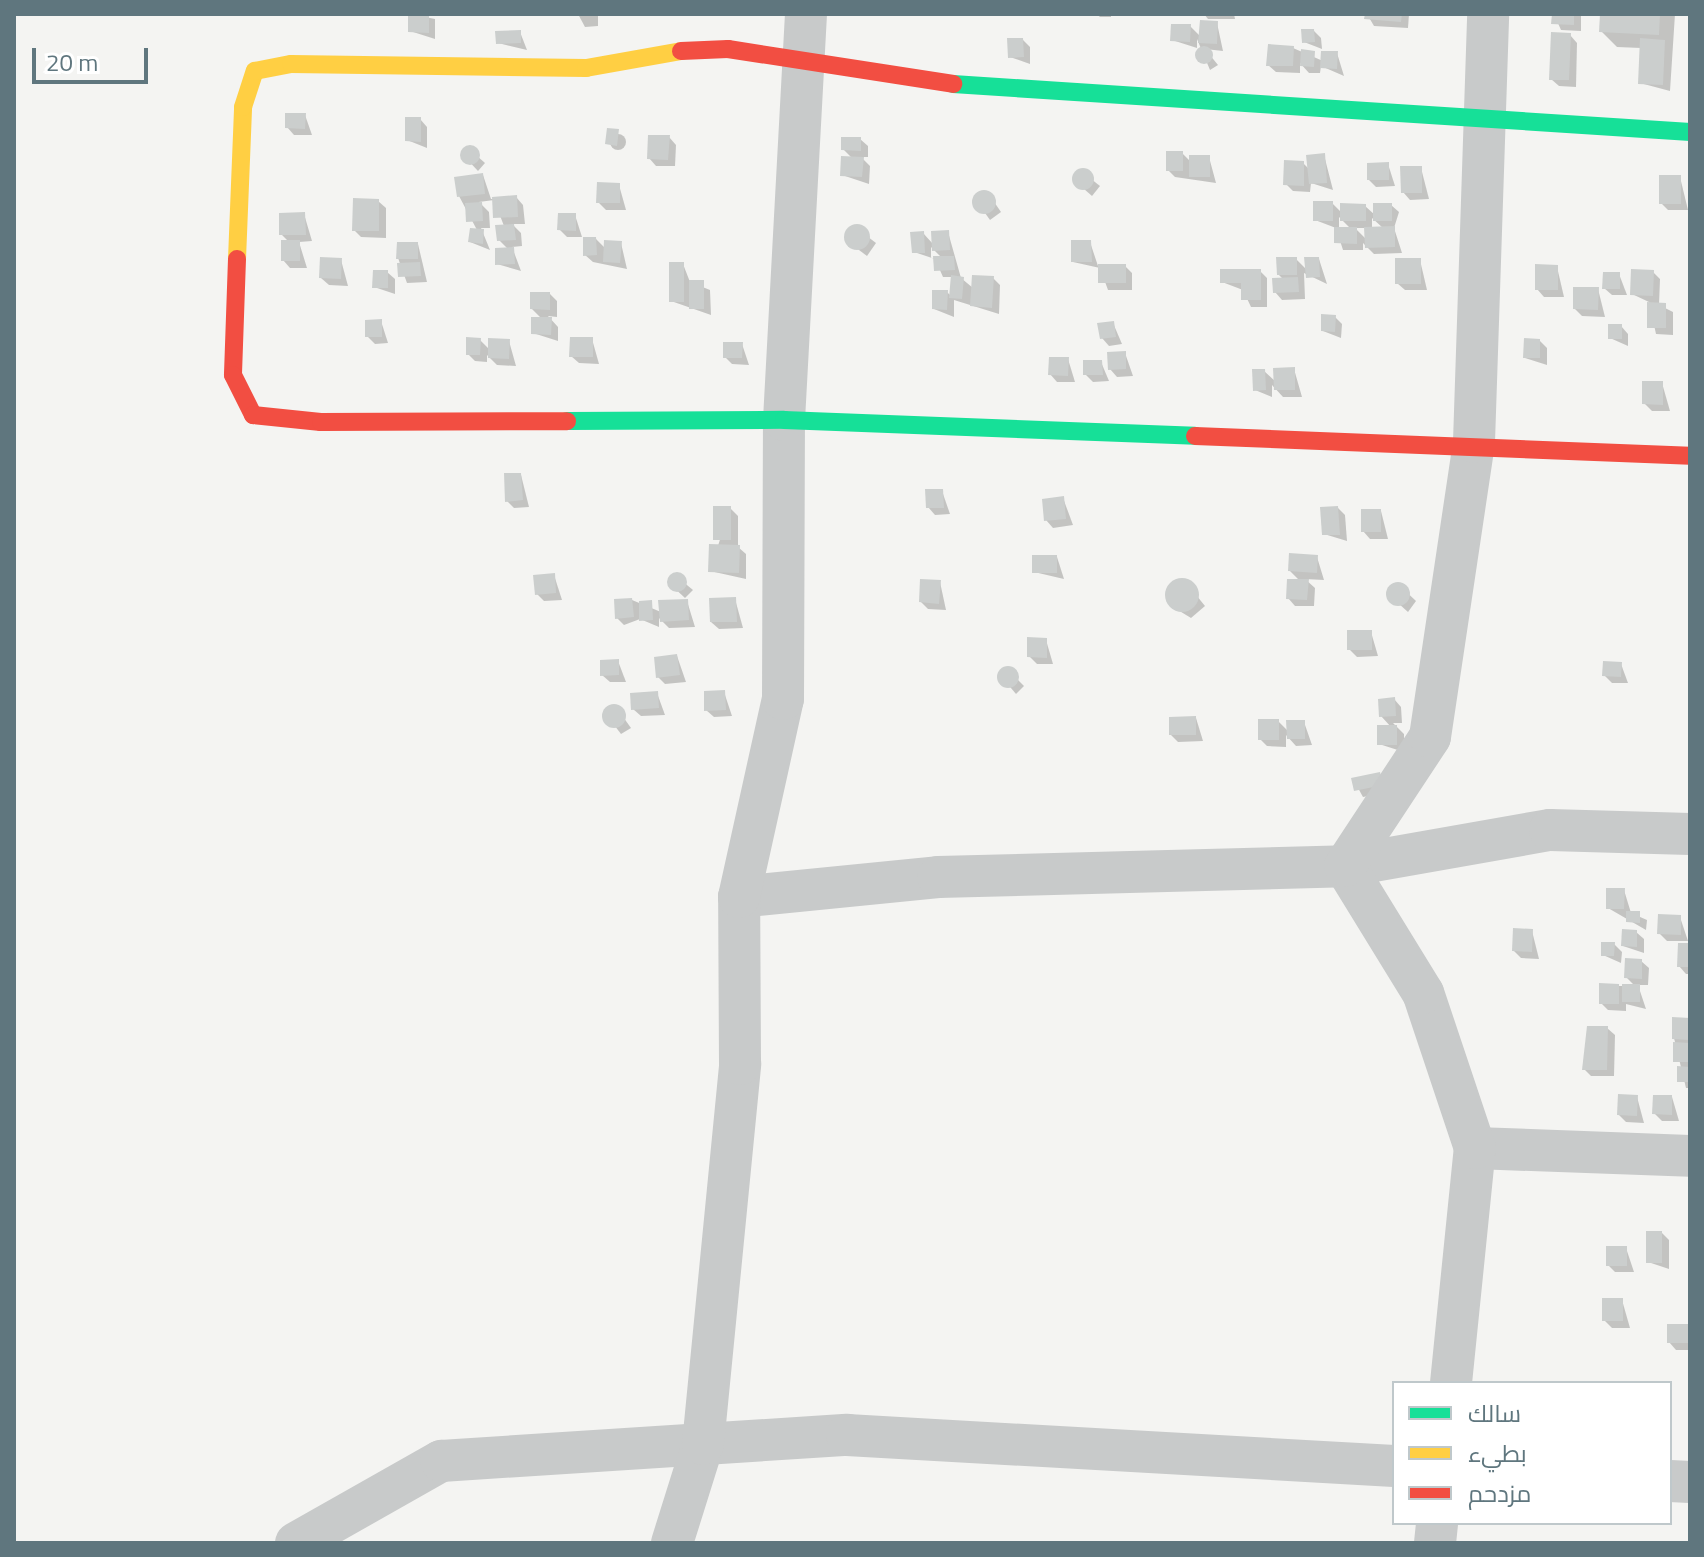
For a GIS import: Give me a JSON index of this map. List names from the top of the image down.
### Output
{
  "legend": ["سالك", "بطيء", "مزدحم"],
  "scale_bar": "20 m"
}
